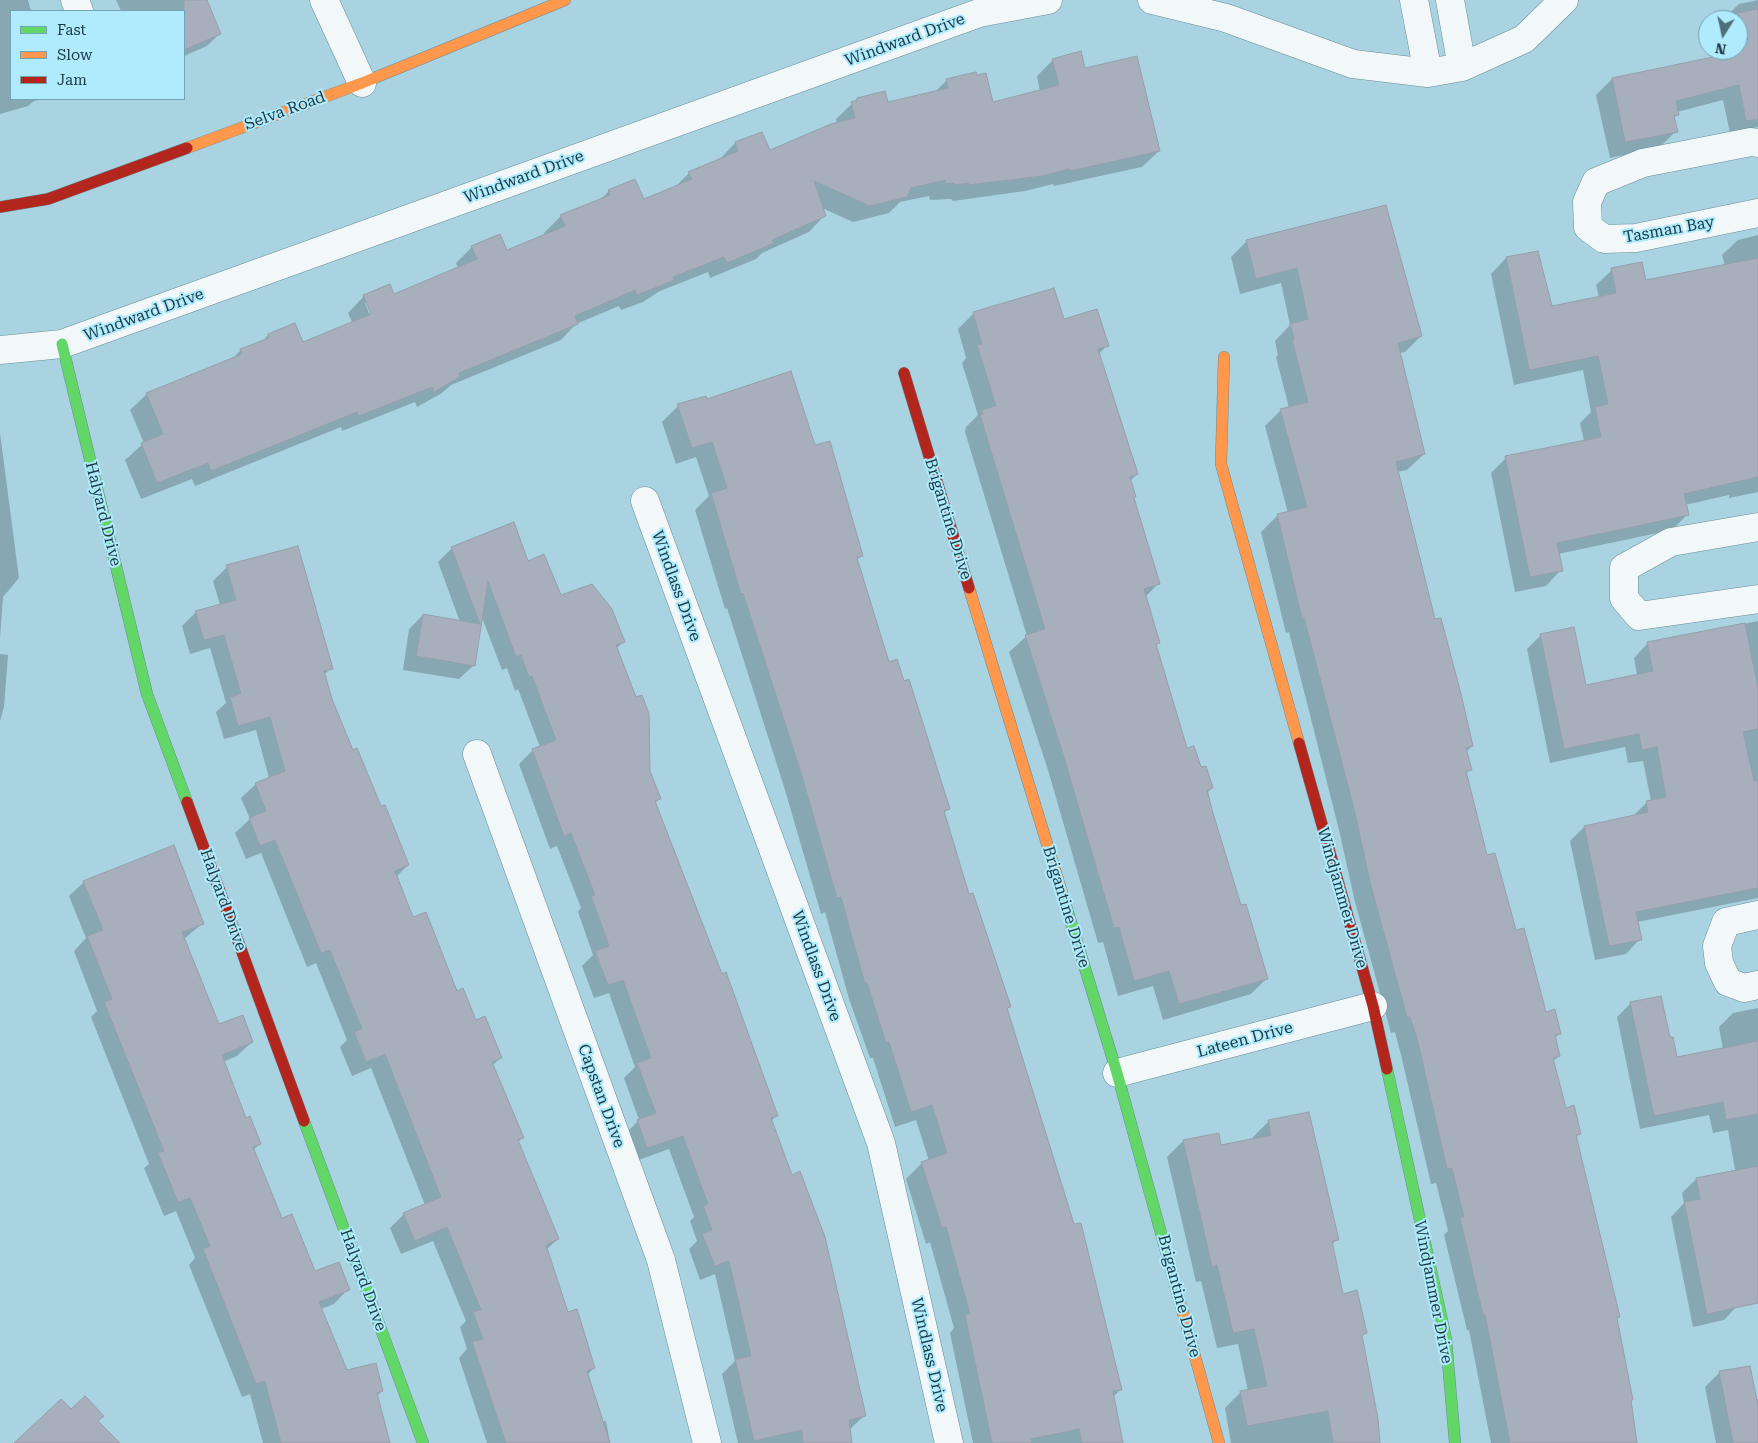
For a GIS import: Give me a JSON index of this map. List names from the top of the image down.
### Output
{
  "streets": {
    "street": [
      "Windward Drive",
      "Selva Road",
      "Tasman Bay",
      "Halyard Drive",
      "Brigantine Drive",
      "Windlass Drive",
      "Windjammer Drive",
      "Lateen Drive",
      "Capstan Drive"
    ]
  },
  "crossings": [
    ["Windward Drive", "Halyard Drive"],
    ["Brigantine Drive", "Lateen Drive"],
    ["Windjammer Drive", "Lateen Drive"]
  ],
  "legend": ["Fast", "Slow", "Jam"],
  "north": "bottom"
}
